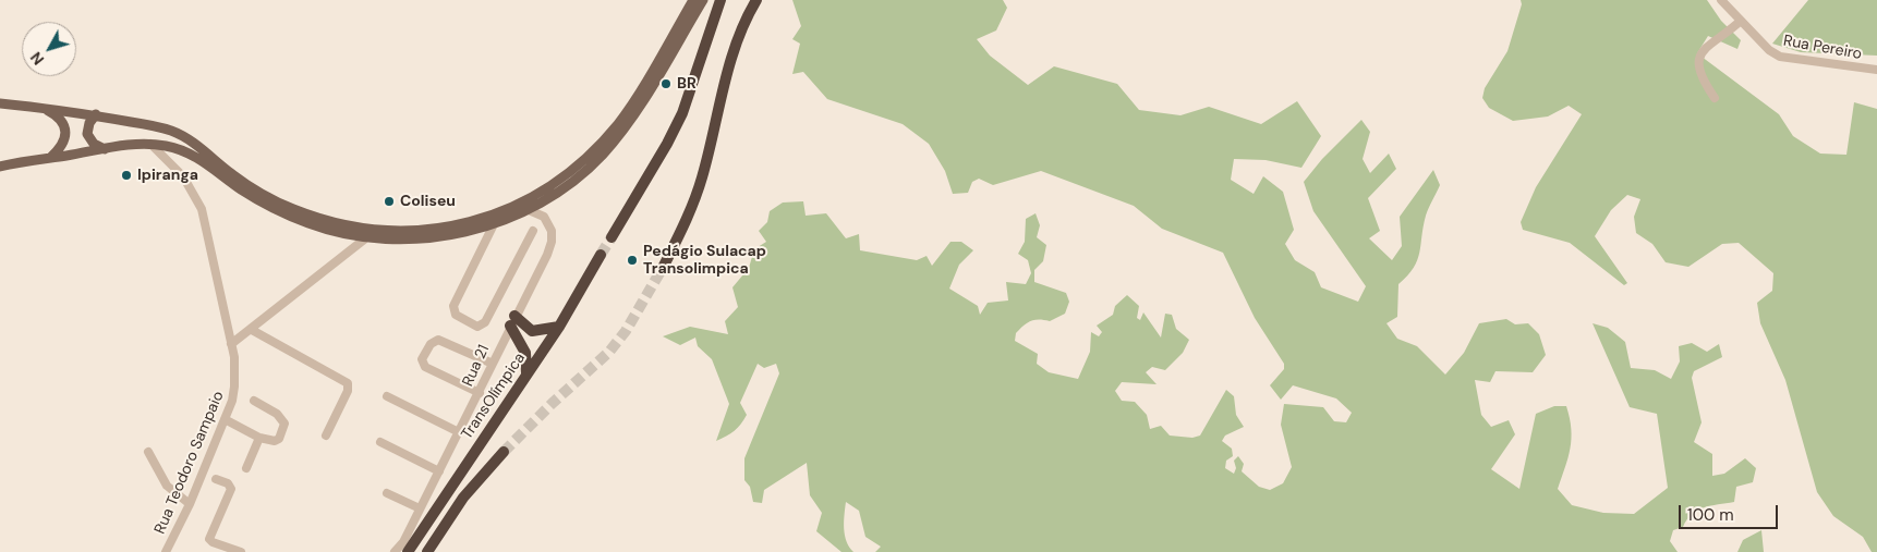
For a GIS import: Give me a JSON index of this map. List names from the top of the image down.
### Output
{
  "streets": {
    "highway": ["TransOlímpica"],
    "street": ["Rua Pereiro", "Rua 21", "Rua Teodoro Sampaio"]
  },
  "crossings": [
    ["Rua 21", "TransOlímpica"]
  ],
  "places": [
    "BR",
    "Ipiranga",
    "Coliseu",
    "Pedágio Sulacap Transolimpica"
  ],
  "scale_bar": "100 m",
  "north": "bottom left"
}
